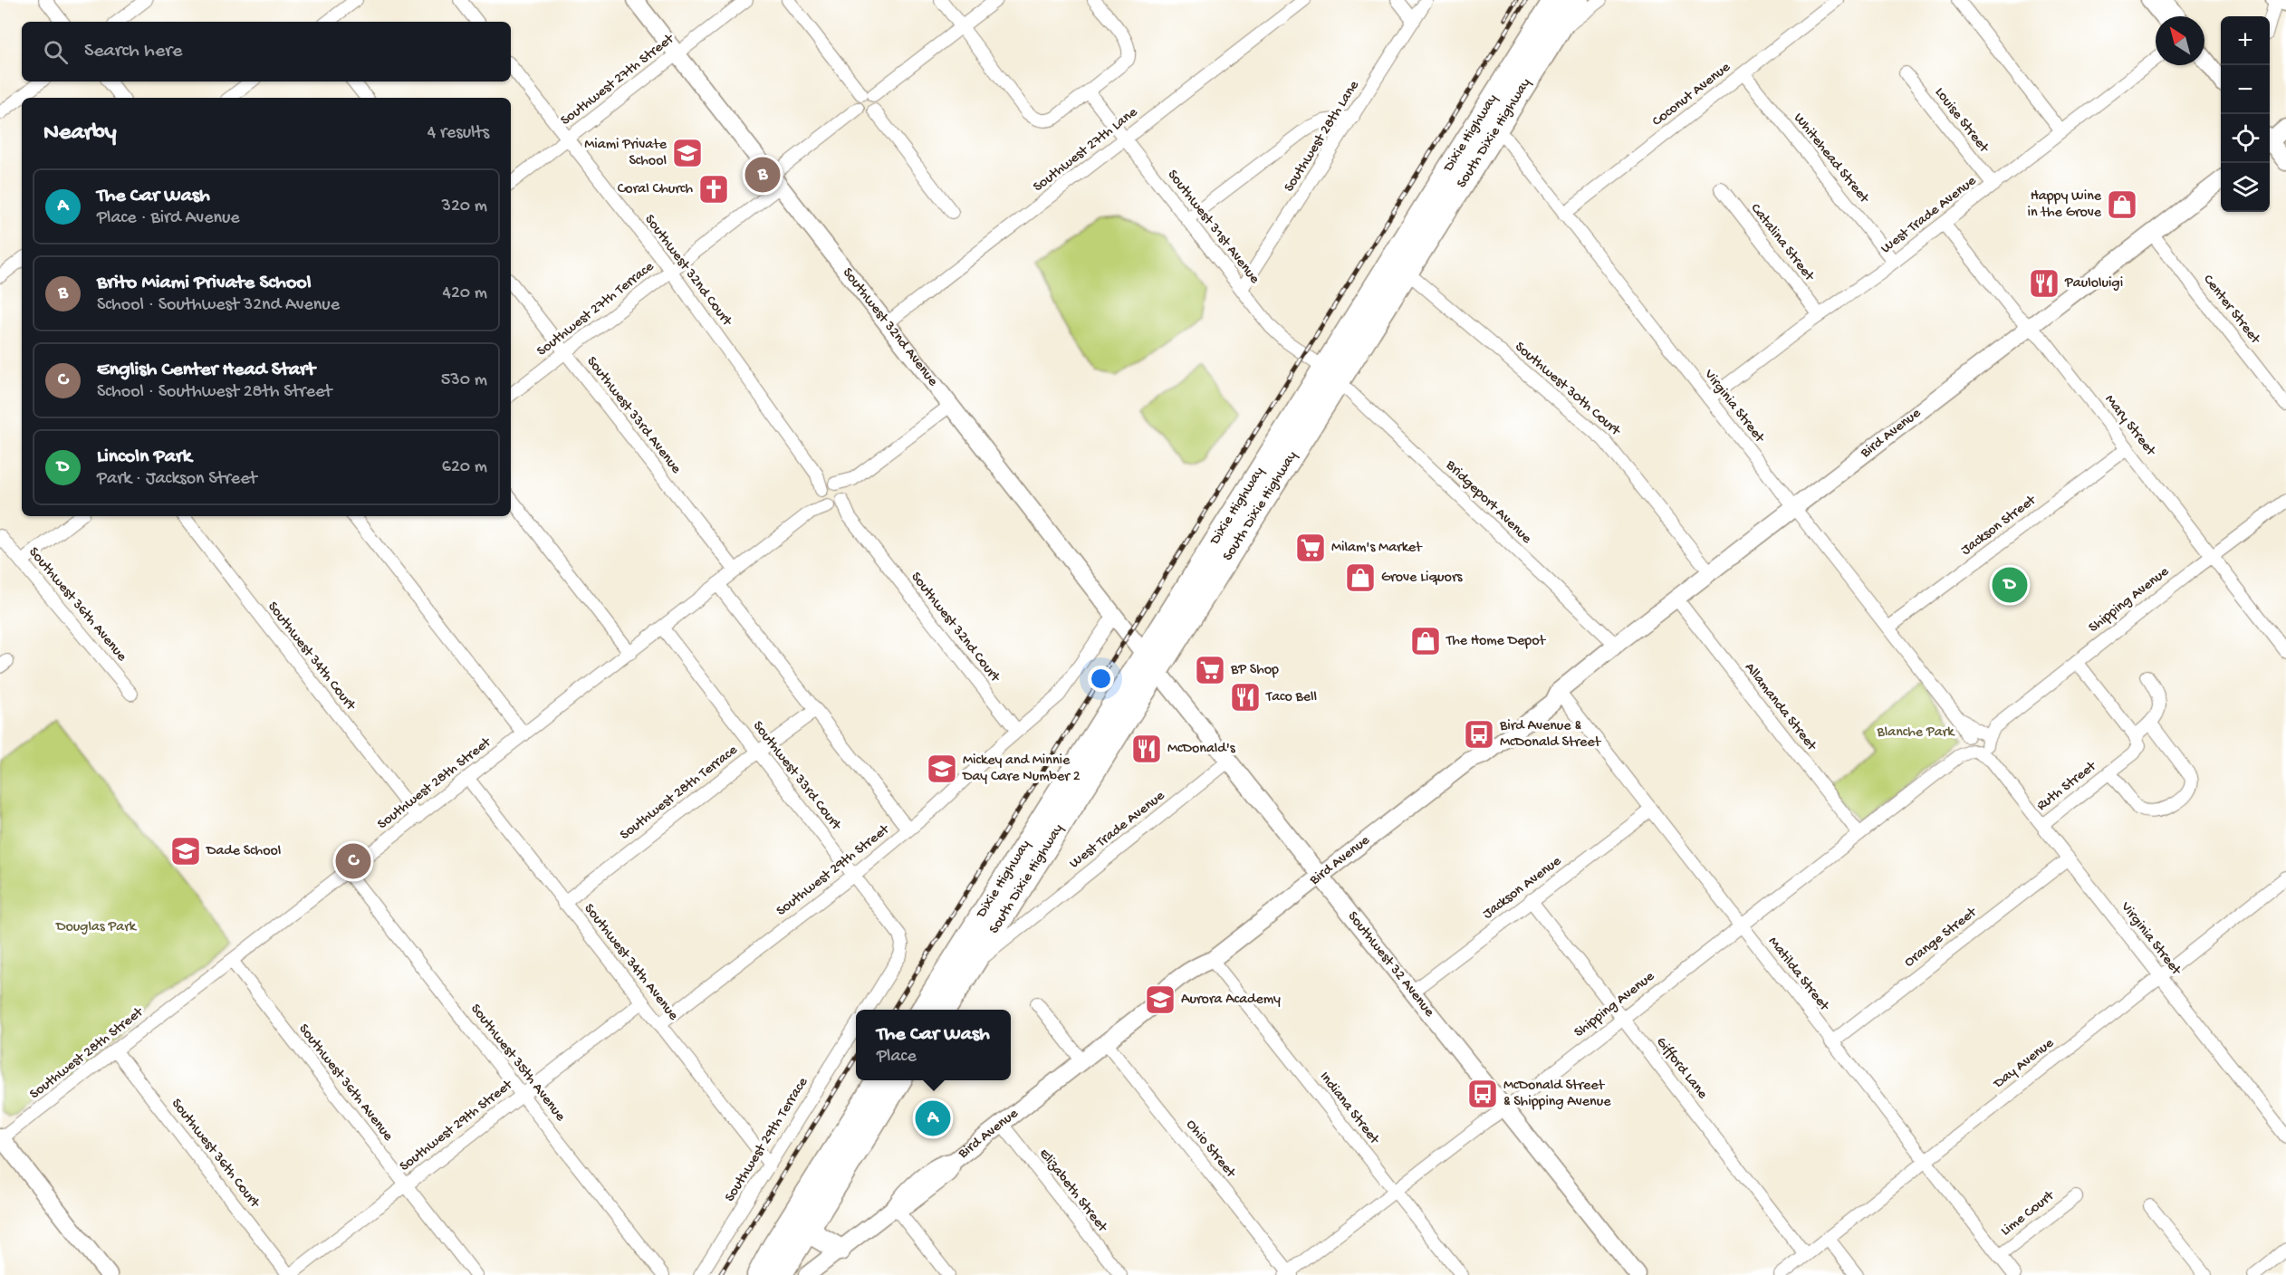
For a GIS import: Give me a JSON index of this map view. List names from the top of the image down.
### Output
{
  "streets": {
    "highway": ["Dixie Highway", "South Dixie Highway"],
    "street": [
      "Southwest 27th Street",
      "Coconut Avenue",
      "Louise Street",
      "Southwest 28th Lane",
      "Southwest 27th Lane",
      "Whitehead Street",
      "West Trade Avenue",
      "Southwest 31st Avenue",
      "Catalina Street",
      "Southwest 32nd Court",
      "Southwest 27th Terrace",
      "Center Street",
      "Southwest 32nd Avenue",
      "Southwest 30th Court",
      "Virginia Street",
      "Southwest 33rd Avenue",
      "Mary Street",
      "Bird Avenue",
      "Bridgeport Avenue",
      "Jackson Street",
      "Shipping Avenue",
      "Southwest 36th Avenue",
      "Southwest 34th Court",
      "Allamanda Street",
      "Southwest 33rd Court",
      "Southwest 28th Street",
      "Ruth Street",
      "Southwest 28th Terrace",
      "Southwest 29th Street",
      "Jackson Avenue",
      "Orange Street",
      "Southwest 34th Avenue",
      "Southwest 32 Avenue",
      "Matilda Street",
      "Southwest 35th Avenue",
      "Day Avenue",
      "Gifford Lane",
      "Indiana Street",
      "Southwest 29th Terrace",
      "Ohio Street",
      "Southwest 36th Court",
      "Elizabeth Street",
      "Lime Court"
    ]
  },
  "crossings": [
    ["Southwest 27th Street", "Southwest 32nd Court"],
    ["Southwest 27th Street", "Southwest 32nd Avenue"],
    ["Coconut Avenue", "Whitehead Street"],
    ["Coconut Avenue", "Virginia Street"],
    ["Louise Street", "West Trade Avenue"],
    ["Dixie Highway", "South Dixie Highway"],
    ["Dixie Highway", "Southwest 31st Avenue"],
    ["Dixie Highway", "Southwest 32nd Avenue"],
    ["Dixie Highway", "Virginia Street"],
    ["Dixie Highway", "Bridgeport Avenue"],
    ["Dixie Highway", "Southwest 32 Avenue"],
    ["South Dixie Highway", "West Trade Avenue"],
    ["South Dixie Highway", "Southwest 31st Avenue"],
    ["South Dixie Highway", "Southwest 32nd Avenue"],
    ["South Dixie Highway", "Southwest 30th Court"],
    ["South Dixie Highway", "Virginia Street"],
    ["South Dixie Highway", "Bridgeport Avenue"],
    ["South Dixie Highway", "Southwest 32 Avenue"],
    ["Southwest 28th Lane", "Southwest 31st Avenue"],
    ["Southwest 27th Lane", "Southwest 31st Avenue"],
    ["Southwest 27th Lane", "Southwest 32nd Avenue"],
    ["Whitehead Street", "West Trade Avenue"],
    ["West Trade Avenue", "Catalina Street"],
    ["West Trade Avenue", "Virginia Street"],
    ["West Trade Avenue", "Mary Street"],
    ["West Trade Avenue", "Southwest 32 Avenue"],
    ["Southwest 31st Avenue", "Bridgeport Avenue"],
    ["Southwest 32nd Court", "Southwest 27th Terrace"],
    ["Southwest 32nd Court", "Southwest 28th Street"],
    ["Southwest 32nd Court", "Southwest 29th Street"],
    ["Southwest 27th Terrace", "Southwest 32nd Avenue"],
    ["Southwest 27th Terrace", "Southwest 33rd Avenue"],
    ["Center Street", "Bird Avenue"],
    ["Southwest 32nd Avenue", "Southwest 32 Avenue"],
    ["Southwest 30th Court", "Bird Avenue"],
    ["Virginia Street", "Bird Avenue"],
    ["Virginia Street", "Jackson Street"],
    ["Virginia Street", "Shipping Avenue"],
    ["Virginia Street", "Ruth Street"],
    ["Virginia Street", "Orange Street"],
    ["Virginia Street", "Day Avenue"],
    ["Southwest 33rd Avenue", "Southwest 28th Street"],
    ["Mary Street", "Bird Avenue"],
    ["Mary Street", "Jackson Street"],
    ["Mary Street", "Shipping Avenue"],
    ["Bird Avenue", "Bridgeport Avenue"],
    ["Bird Avenue", "Allamanda Street"],
    ["Bird Avenue", "Southwest 32 Avenue"],
    ["Bird Avenue", "Matilda Street"],
    ["Bird Avenue", "Indiana Street"],
    ["Bird Avenue", "Ohio Street"],
    ["Bird Avenue", "Elizabeth Street"],
    ["Shipping Avenue", "Allamanda Street"],
    ["Shipping Avenue", "Southwest 32 Avenue"],
    ["Shipping Avenue", "Matilda Street"],
    ["Shipping Avenue", "Gifford Lane"],
    ["Shipping Avenue", "Indiana Street"],
    ["Shipping Avenue", "Ohio Street"],
    ["Southwest 36th Avenue", "Southwest 28th Street"],
    ["Southwest 36th Avenue", "Southwest 29th Street"],
    ["Southwest 34th Court", "Southwest 28th Street"],
    ["Southwest 33rd Court", "Southwest 28th Street"],
    ["Southwest 33rd Court", "Southwest 28th Terrace"],
    ["Southwest 33rd Court", "Southwest 29th Street"],
    ["Southwest 28th Street", "Southwest 34th Avenue"],
    ["Southwest 28th Street", "Southwest 35th Avenue"],
    ["Southwest 28th Street", "Southwest 36th Court"],
    ["Southwest 28th Terrace", "Southwest 34th Avenue"],
    ["Southwest 29th Street", "Southwest 34th Avenue"],
    ["Southwest 29th Street", "Southwest 35th Avenue"],
    ["Southwest 29th Street", "Southwest 36th Court"],
    ["Jackson Avenue", "Southwest 32 Avenue"],
    ["Jackson Avenue", "Matilda Street"],
    ["Jackson Avenue", "Gifford Lane"],
    ["Orange Street", "Matilda Street"],
    ["Southwest 34th Avenue", "Southwest 29th Terrace"],
    ["Matilda Street", "Day Avenue"],
    ["Matilda Street", "Lime Court"],
    ["Day Avenue", "Gifford Lane"]
  ],
  "parks": ["Blanche Park", "Douglas Park"],
  "places": {
    "school or university": [
      "Miami Private School",
      "Mickey and Minnie Day Care Number 2",
      "Dade School",
      "Aurora Academy"
    ],
    "church": ["Coral Church"],
    "shop": ["Happy Wine in the Grove", "Grove Liquors", "The Home Depot"],
    "restaurant": ["Pauloluigi", "Taco Bell", "McDonald's"],
    "supermarket": ["Milam's Market", "BP Shop"],
    "bus stop": ["Bird Avenue & McDonald Street", "McDonald Street & Shipping Avenue"]
  },
  "north": "top left",
  "page": {
    "map_buttons": ["+", "−"],
    "search": "Search here",
    "heading": ["Nearby", "4 results"],
    "pins": [
      "B",
      "D",
      "C",
      "A"
    ],
    "list": [
      {
        "mark": "A",
        "name": "The Car Wash",
        "note": "Place · Bird Avenue",
        "value": "320 m"
      },
      {
        "mark": "B",
        "name": "Brito Miami Private School",
        "note": "School · Southwest 32nd Avenue",
        "value": "420 m"
      },
      {
        "mark": "C",
        "name": "English Center Head Start",
        "note": "School · Southwest 28th Street",
        "value": "530 m"
      },
      {
        "mark": "D",
        "name": "Lincoln Park",
        "note": "Park · Jackson Street",
        "value": "620 m"
      }
    ],
    "popup": ["The Car Wash", "Place"]
  }
}
